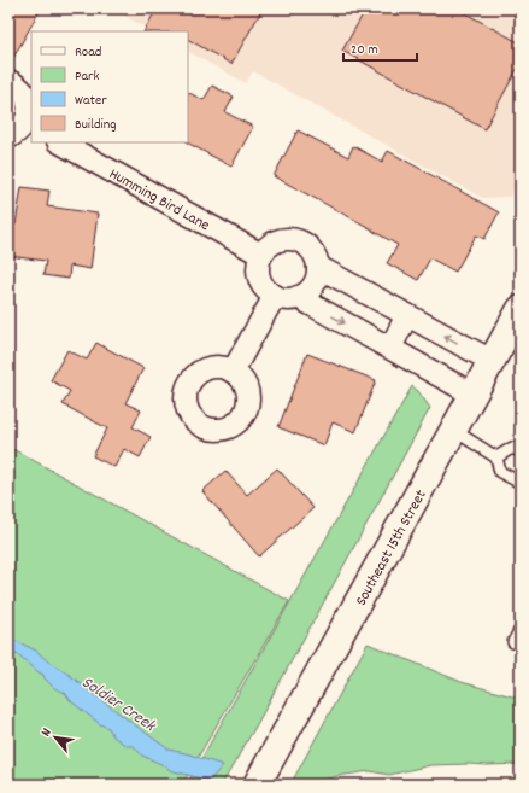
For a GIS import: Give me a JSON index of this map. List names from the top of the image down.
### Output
{
  "streets": {
    "main road": ["Southeast 15th Street"],
    "street": ["Humming Bird Lane"]
  },
  "water": ["Soldier Creek"],
  "legend": [
    "Road",
    "Park",
    "Water",
    "Building"
  ],
  "scale_bar": "20 m",
  "north": "top left"
}
